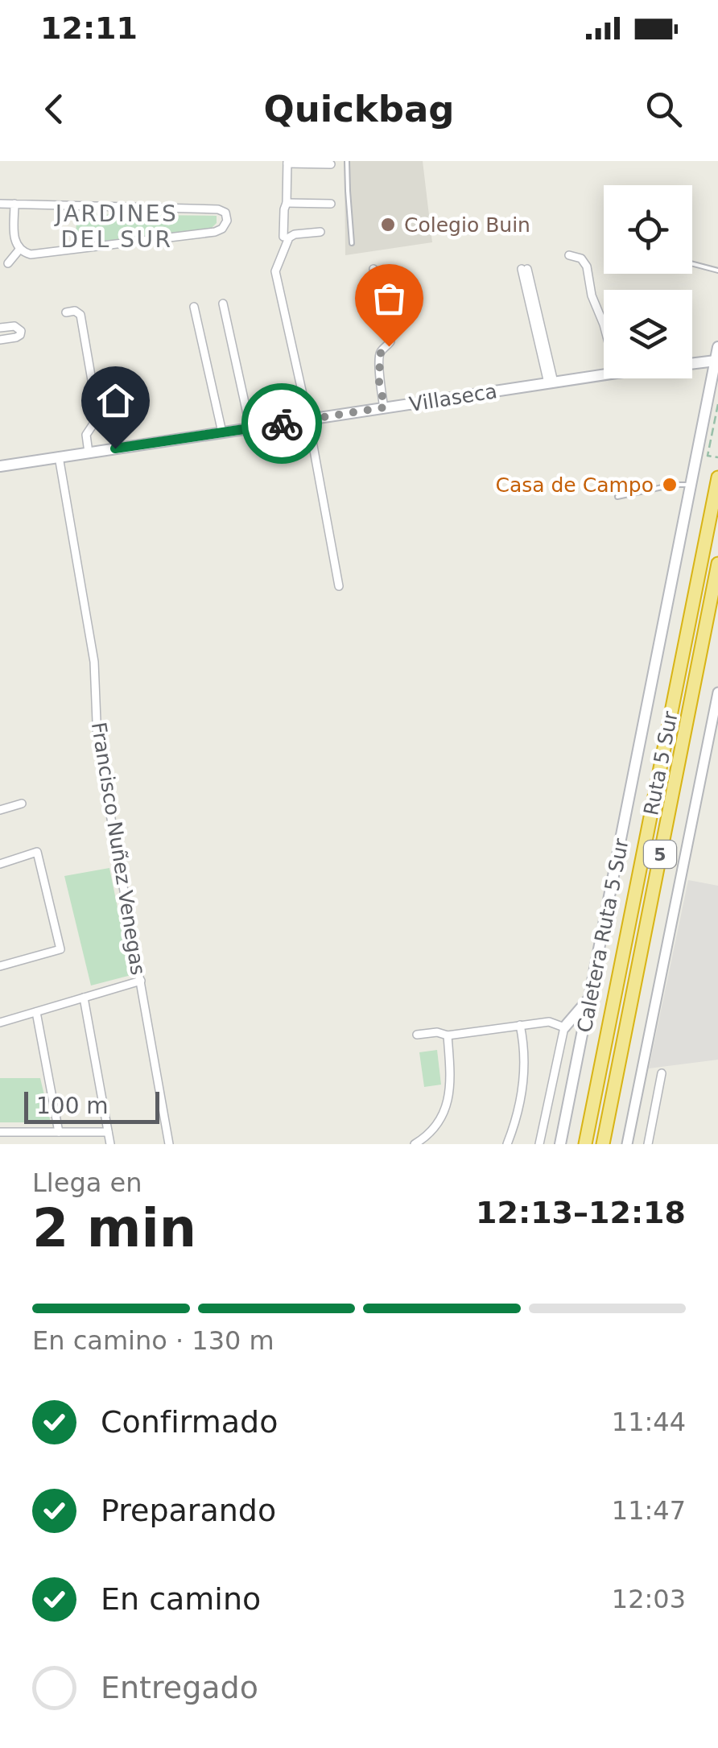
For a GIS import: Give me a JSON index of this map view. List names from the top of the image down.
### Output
{
  "streets": {
    "highway": ["Ruta 5 Sur", "5"],
    "main road": ["Villaseca", "Caletera Ruta 5 Sur"],
    "street": ["Francisco Nuñez Venegas"]
  },
  "crossings": [
    ["Villaseca", "Francisco Nuñez Venegas"],
    ["Villaseca", "Caletera Ruta 5 Sur"]
  ],
  "districts": ["JARDINES DEL SUR"],
  "places": ["Colegio Buin", "Casa de Campo"],
  "scale_bar": "100 m",
  "page": {
    "status": "12:11",
    "header": "Quickbag",
    "scale": "100 m",
    "heading": ["2 min", "Llega en", "12:13–12:18"],
    "bar": "En camino · 130 m",
    "list": [
      ["Confirmado", "11:44"],
      ["Preparando", "11:47"],
      ["En camino", "12:03"],
      "Entregado"
    ]
  }
}
